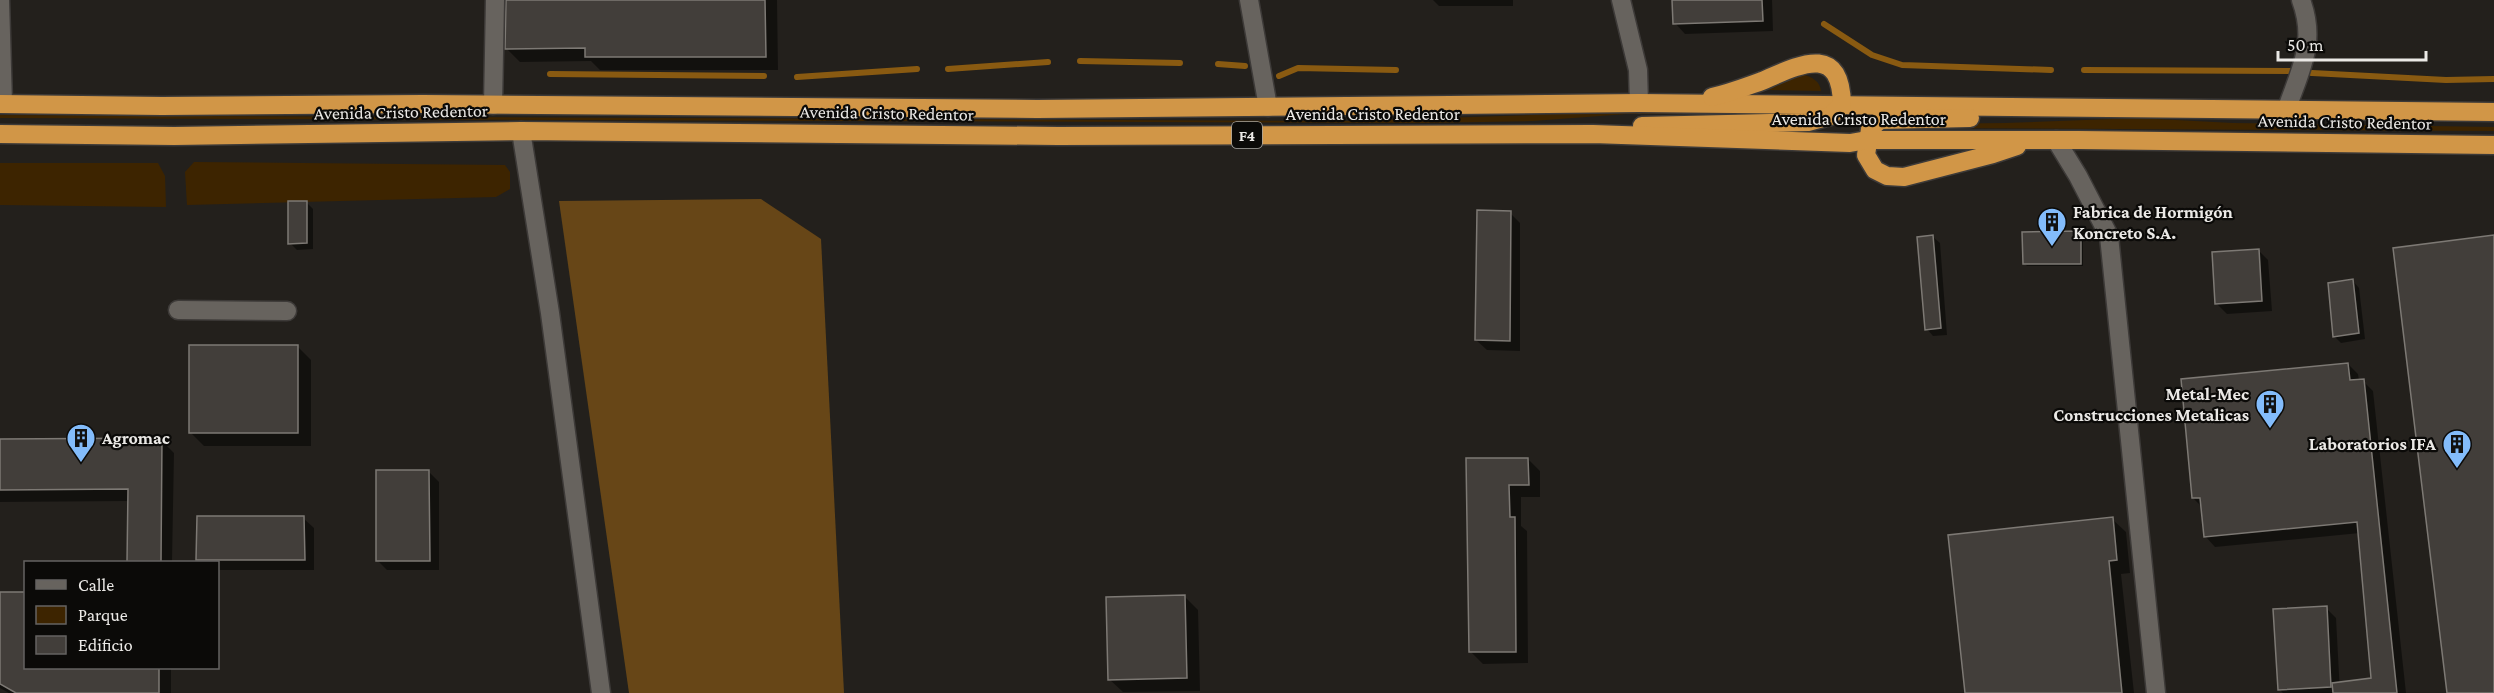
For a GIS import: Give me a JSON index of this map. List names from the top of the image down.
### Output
{
  "streets": {
    "highway": ["Avenida Cristo Redentor", "F4"]
  },
  "places": {
    "building": [
      "Fabrica de Hormigón Koncreto S.A.",
      "Metal-Mec Construcciones Metalicas",
      "Agromac",
      "Laboratorios IFA"
    ]
  },
  "legend": ["Calle", "Parque", "Edificio"],
  "scale_bar": "50 m"
}
